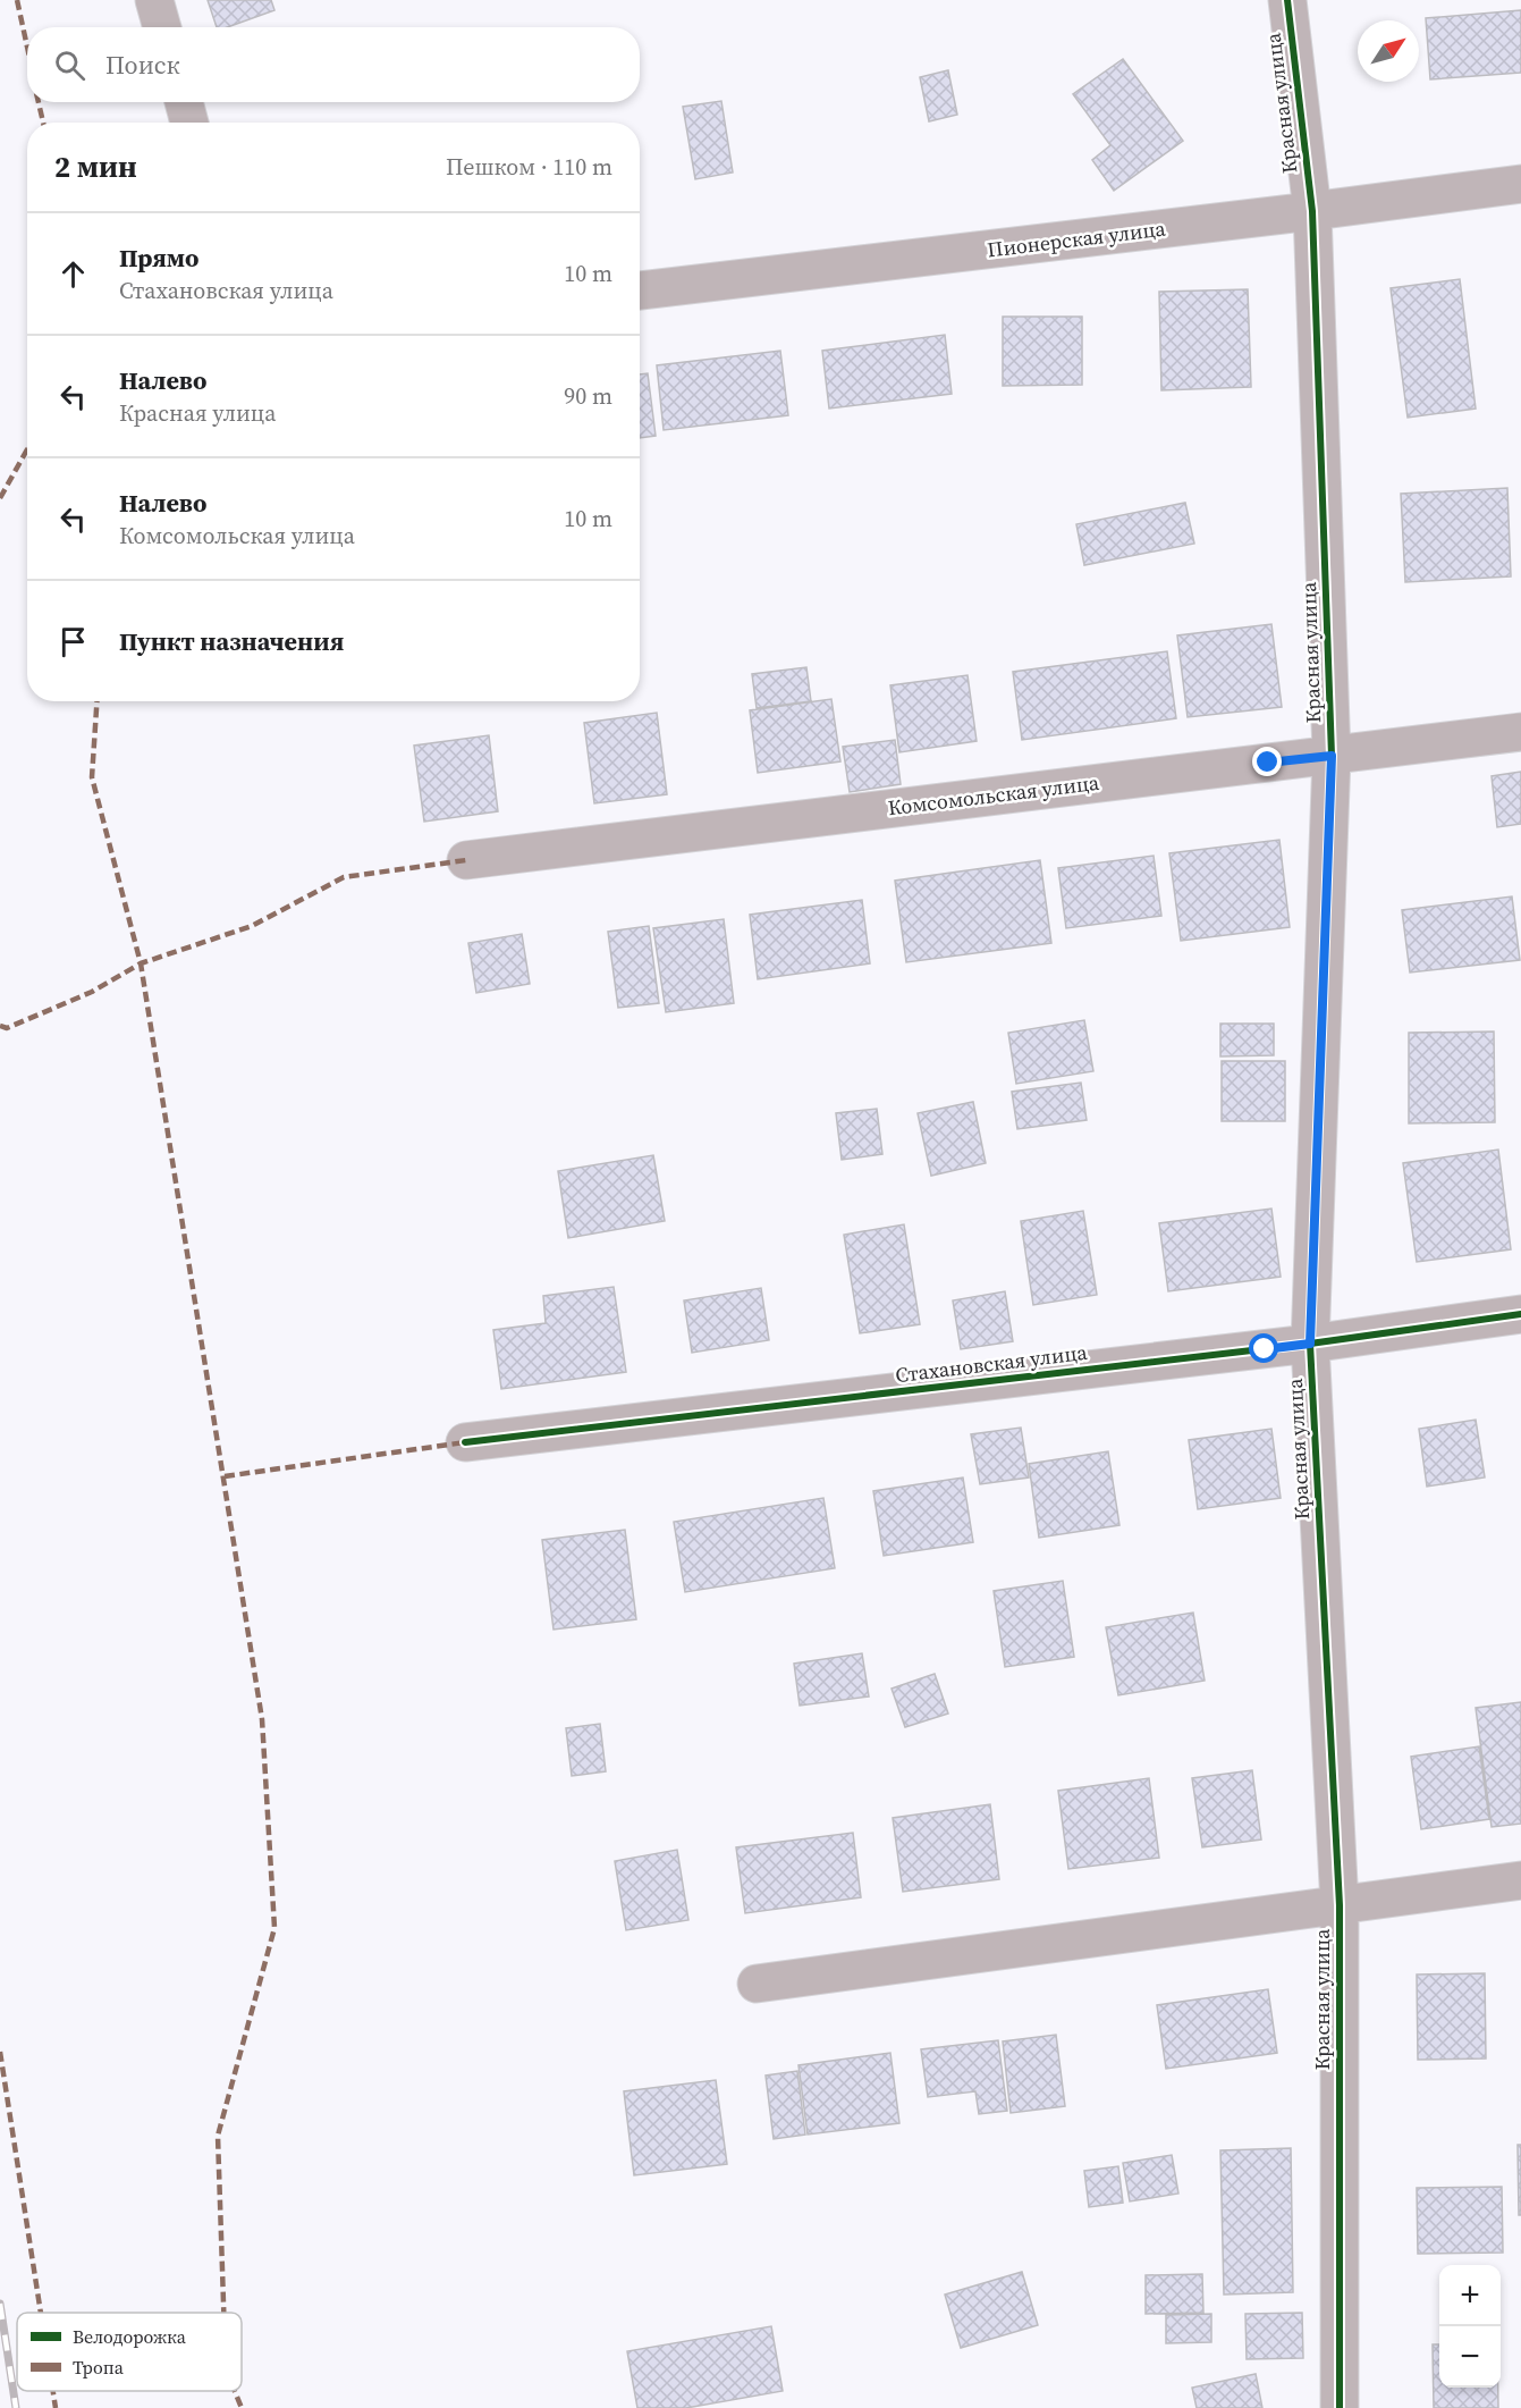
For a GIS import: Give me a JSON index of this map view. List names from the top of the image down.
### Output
{
  "streets": {
    "street": [
      "Красная улица",
      "Пионерская улица",
      "Комсомольская улица",
      "Стахановская улица"
    ]
  },
  "crossings": [
    ["Красная улица", "Пионерская улица"],
    ["Красная улица", "Комсомольская улица"],
    ["Красная улица", "Стахановская улица"]
  ],
  "legend": ["Велодорожка", "Тропа"],
  "north": "top right",
  "page": {
    "search": "Поиск",
    "heading": ["2 мин", "Пешком · 110 m"],
    "list": [
      ["Прямо", "Стахановская улица", "10 m"],
      ["Налево", "Красная улица", "90 m"],
      ["Налево", "Комсомольская улица", "10 m"],
      "Пункт назначения"
    ],
    "map_buttons": ["+", "−"]
  }
}
